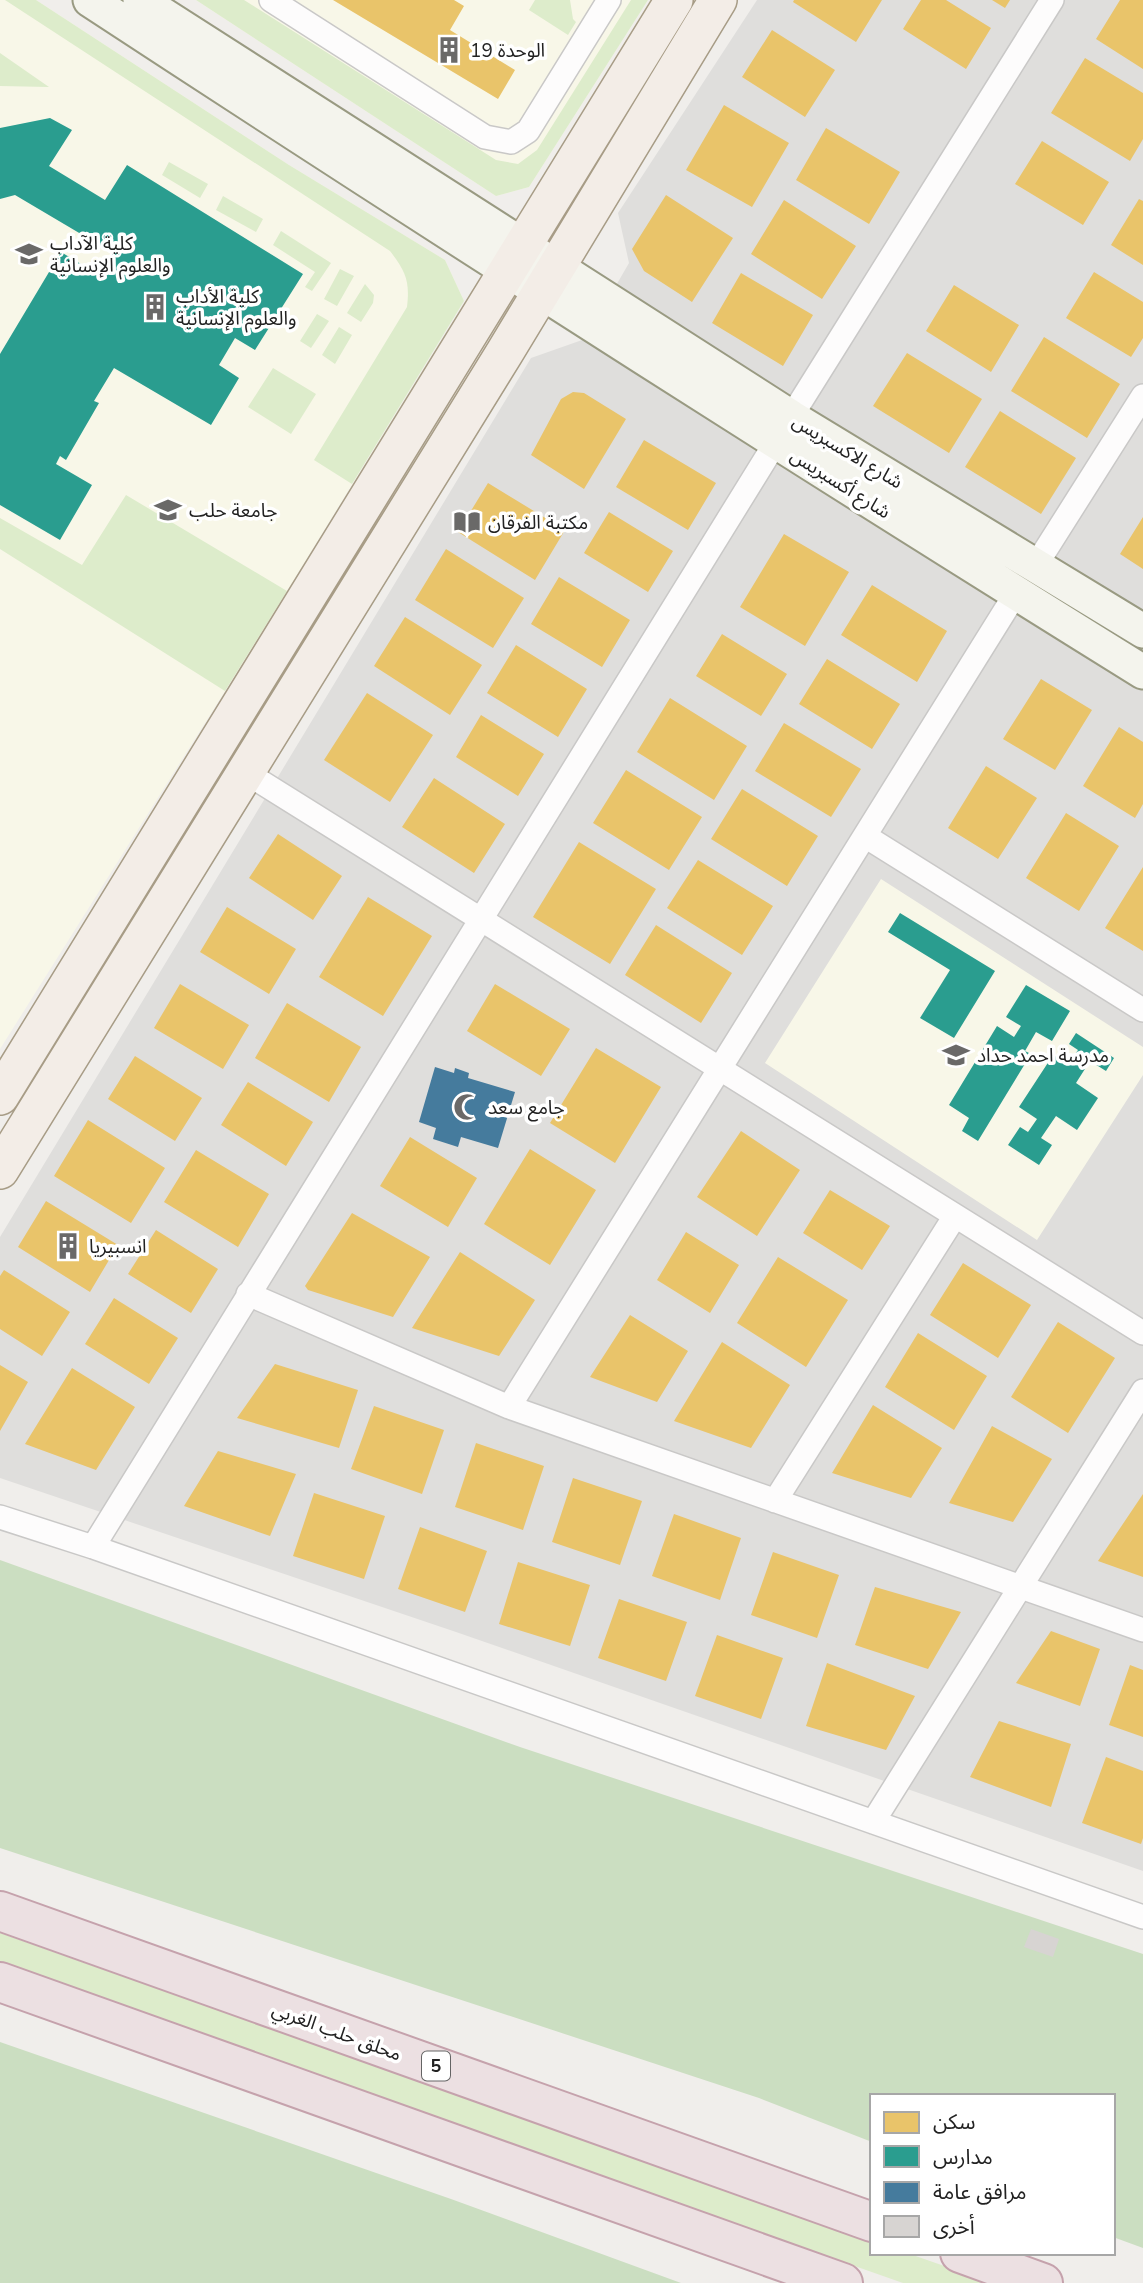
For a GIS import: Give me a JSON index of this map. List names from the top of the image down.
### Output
{
  "streets": {
    "highway": ["محلق حلب الغربي", "5"],
    "street": ["شارع الاكسبريس", "شارع أكسبريس"]
  },
  "crossings": [
    ["شارع الاكسبريس", "شارع أكسبريس"]
  ],
  "places": {
    "building": ["الوحدة 19", "كلية الأداب والعلوم الإنسانية", "انسبيريا"],
    "school or university": ["كلية الآداب والعلوم الإنسانية", "جامعة حلب", "مدرسة احمد حداد"],
    "library": ["مكتبة الفرقان"],
    "mosque": ["جامع سعد"]
  },
  "legend": [
    "سكن",
    "مدارس",
    "مرافق عامة",
    "أخرى"
  ]
}
